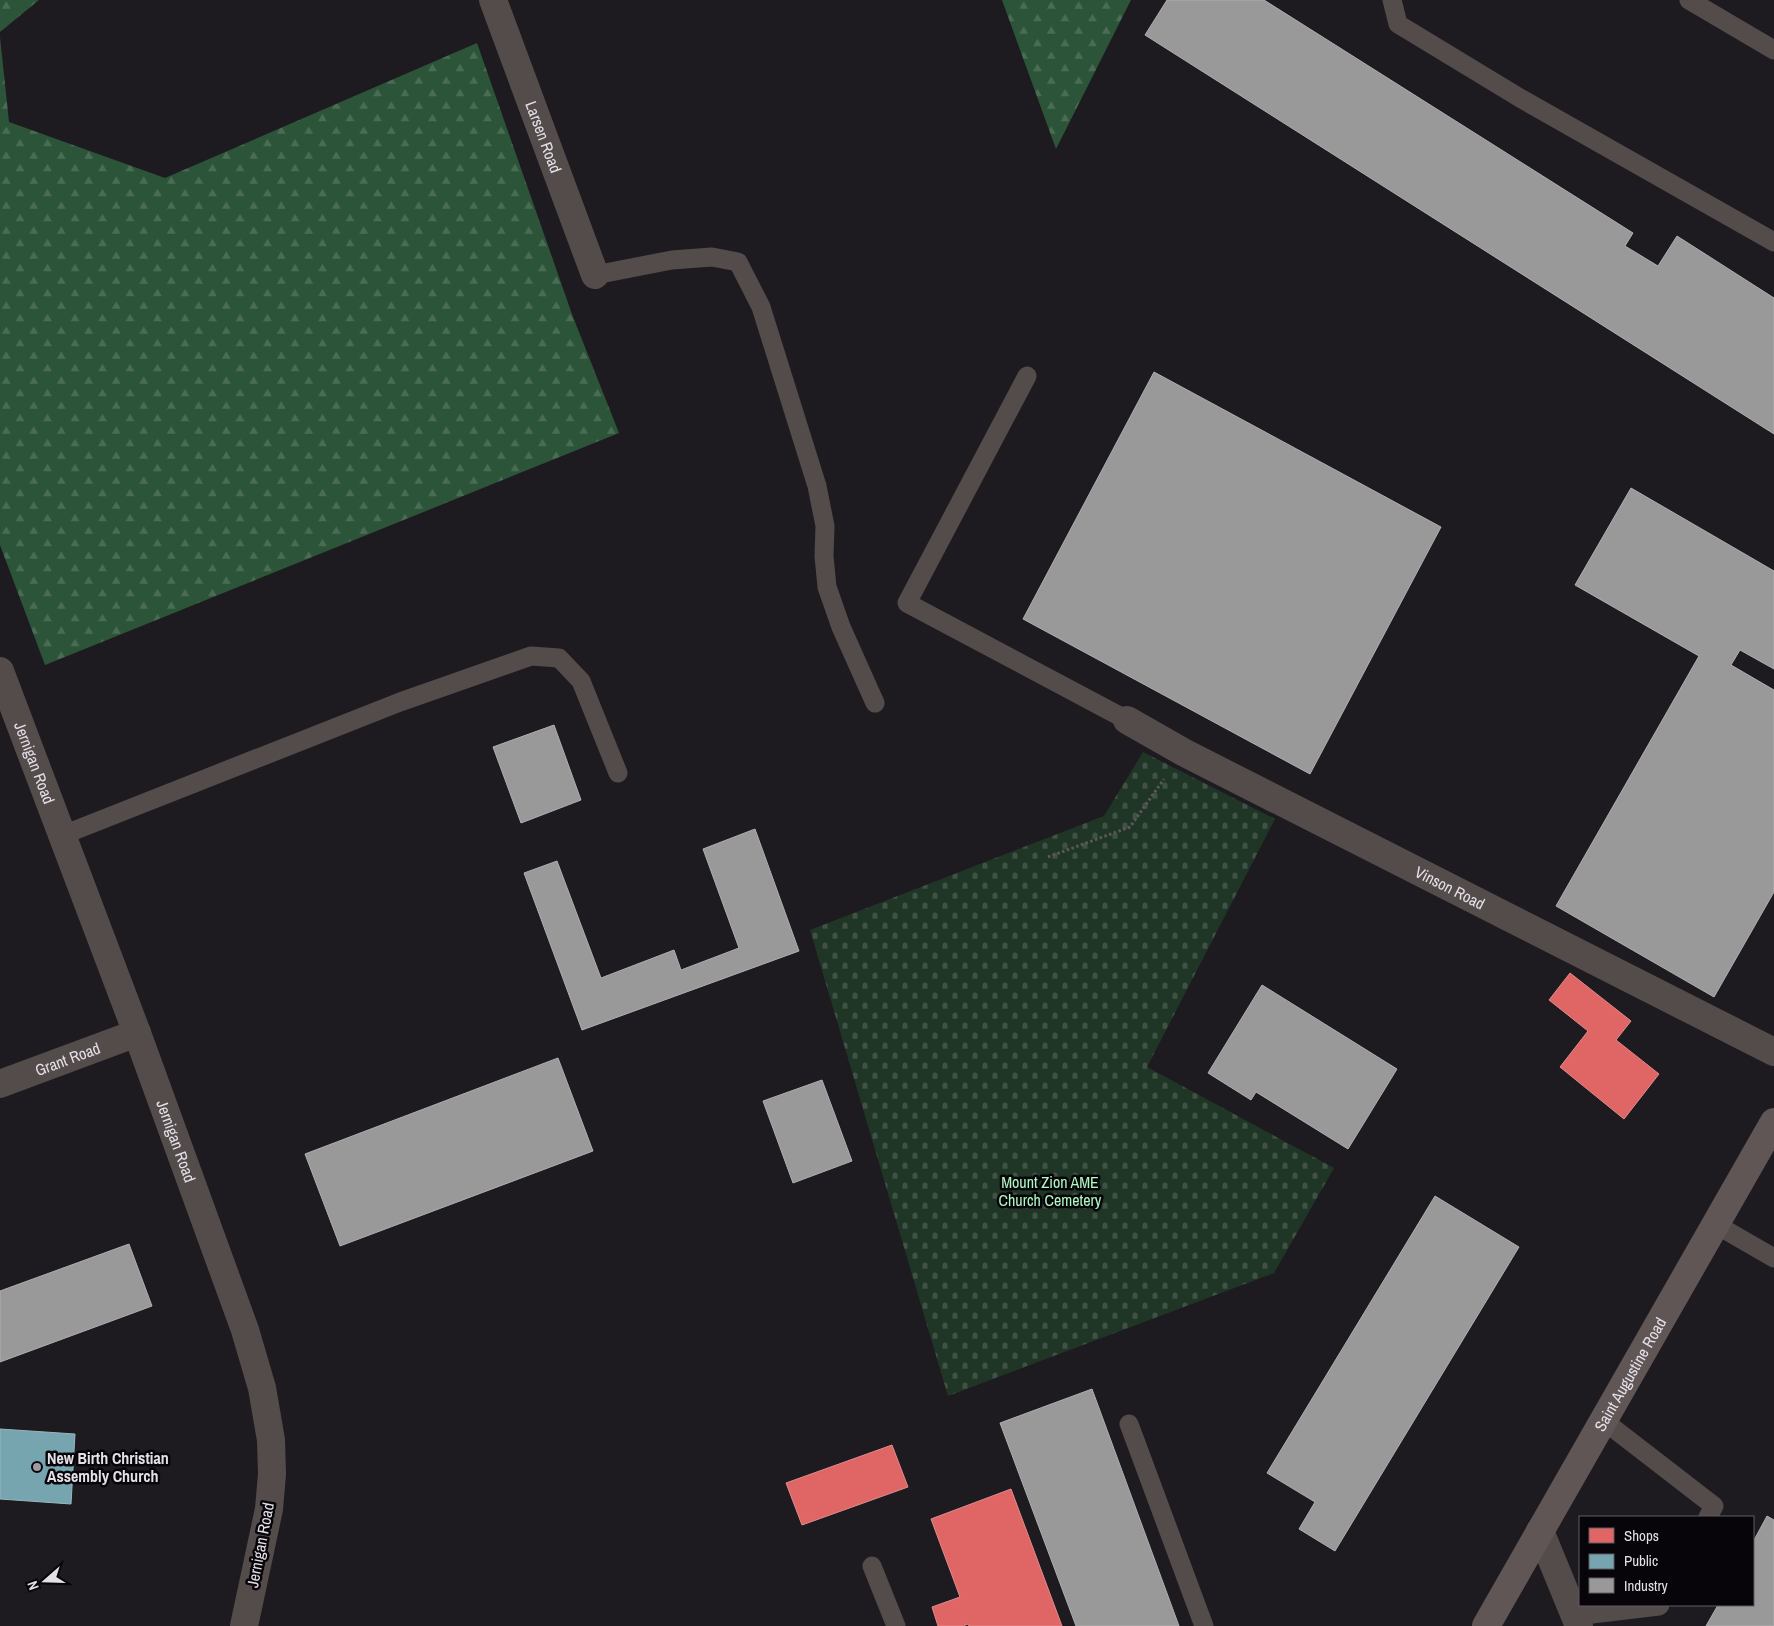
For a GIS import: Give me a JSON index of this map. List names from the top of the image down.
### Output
{
  "streets": {
    "main road": ["Saint Augustine Road"],
    "street": [
      "Larsen Road",
      "Jernigan Road",
      "Vinson Road",
      "Grant Road"
    ]
  },
  "crossings": [
    ["Jernigan Road", "Grant Road"]
  ],
  "parks": ["Mount Zion AME Church Cemetery"],
  "places": ["New Birth Christian Assembly Church"],
  "legend": ["Shops", "Public", "Industry"],
  "north": "left"
}
